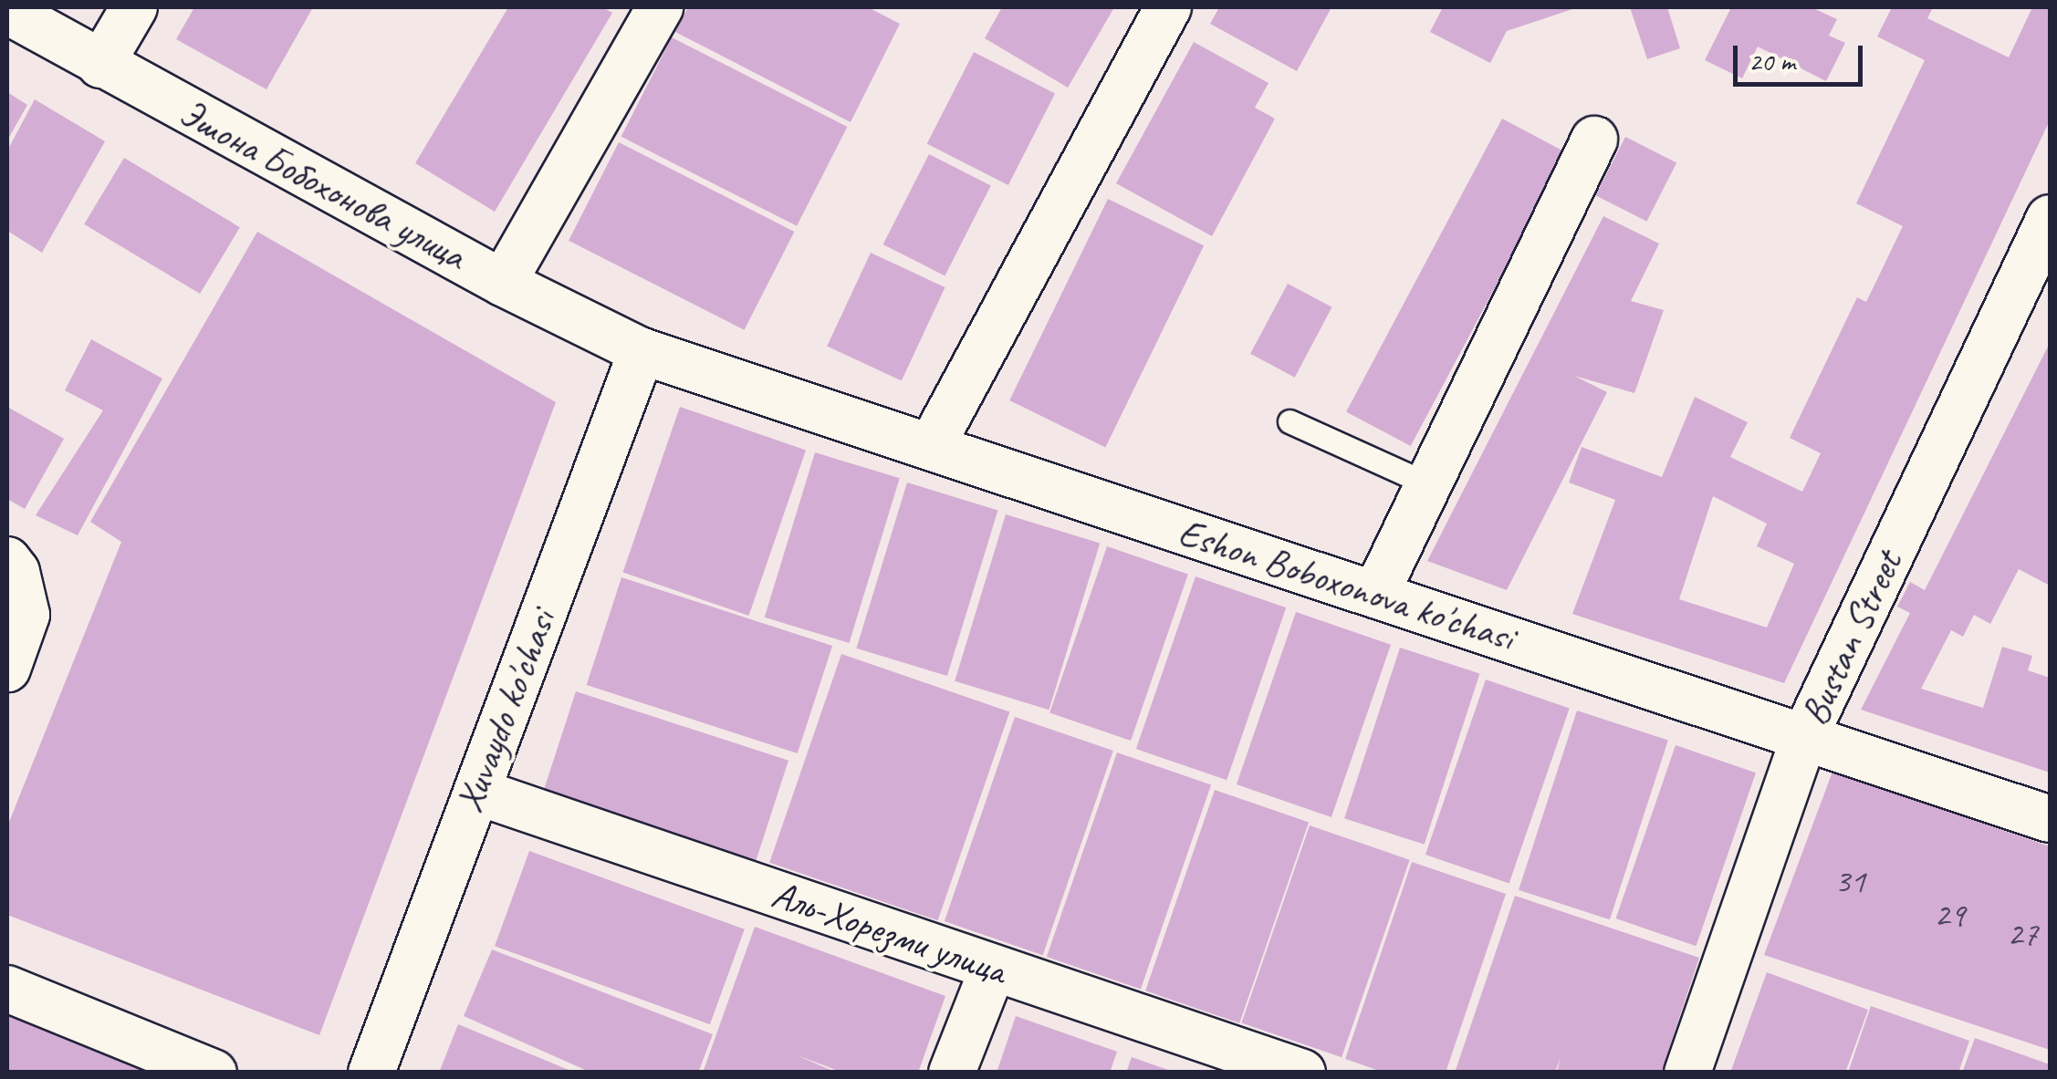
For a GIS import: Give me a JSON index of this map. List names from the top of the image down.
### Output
{
  "streets": {
    "street": [
      "Эшона Бобохонова улица",
      "Eshon Boboxonova ko'chasi",
      "Bustаn Street",
      "Xuvaydo ko'chasi",
      "Аль-Хорезми улица"
    ]
  },
  "crossings": [
    ["Эшона Бобохонова улица", "Eshon Boboxonova ko'chasi"],
    ["Эшона Бобохонова улица", "Xuvaydo ko'chasi"],
    ["Eshon Boboxonova ko'chasi", "Bustаn Street"],
    ["Eshon Boboxonova ko'chasi", "Xuvaydo ko'chasi"],
    ["Xuvaydo ko'chasi", "Аль-Хорезми улица"]
  ],
  "house_numbers": ["31", "29", "27"],
  "scale_bar": "20 m"
}
